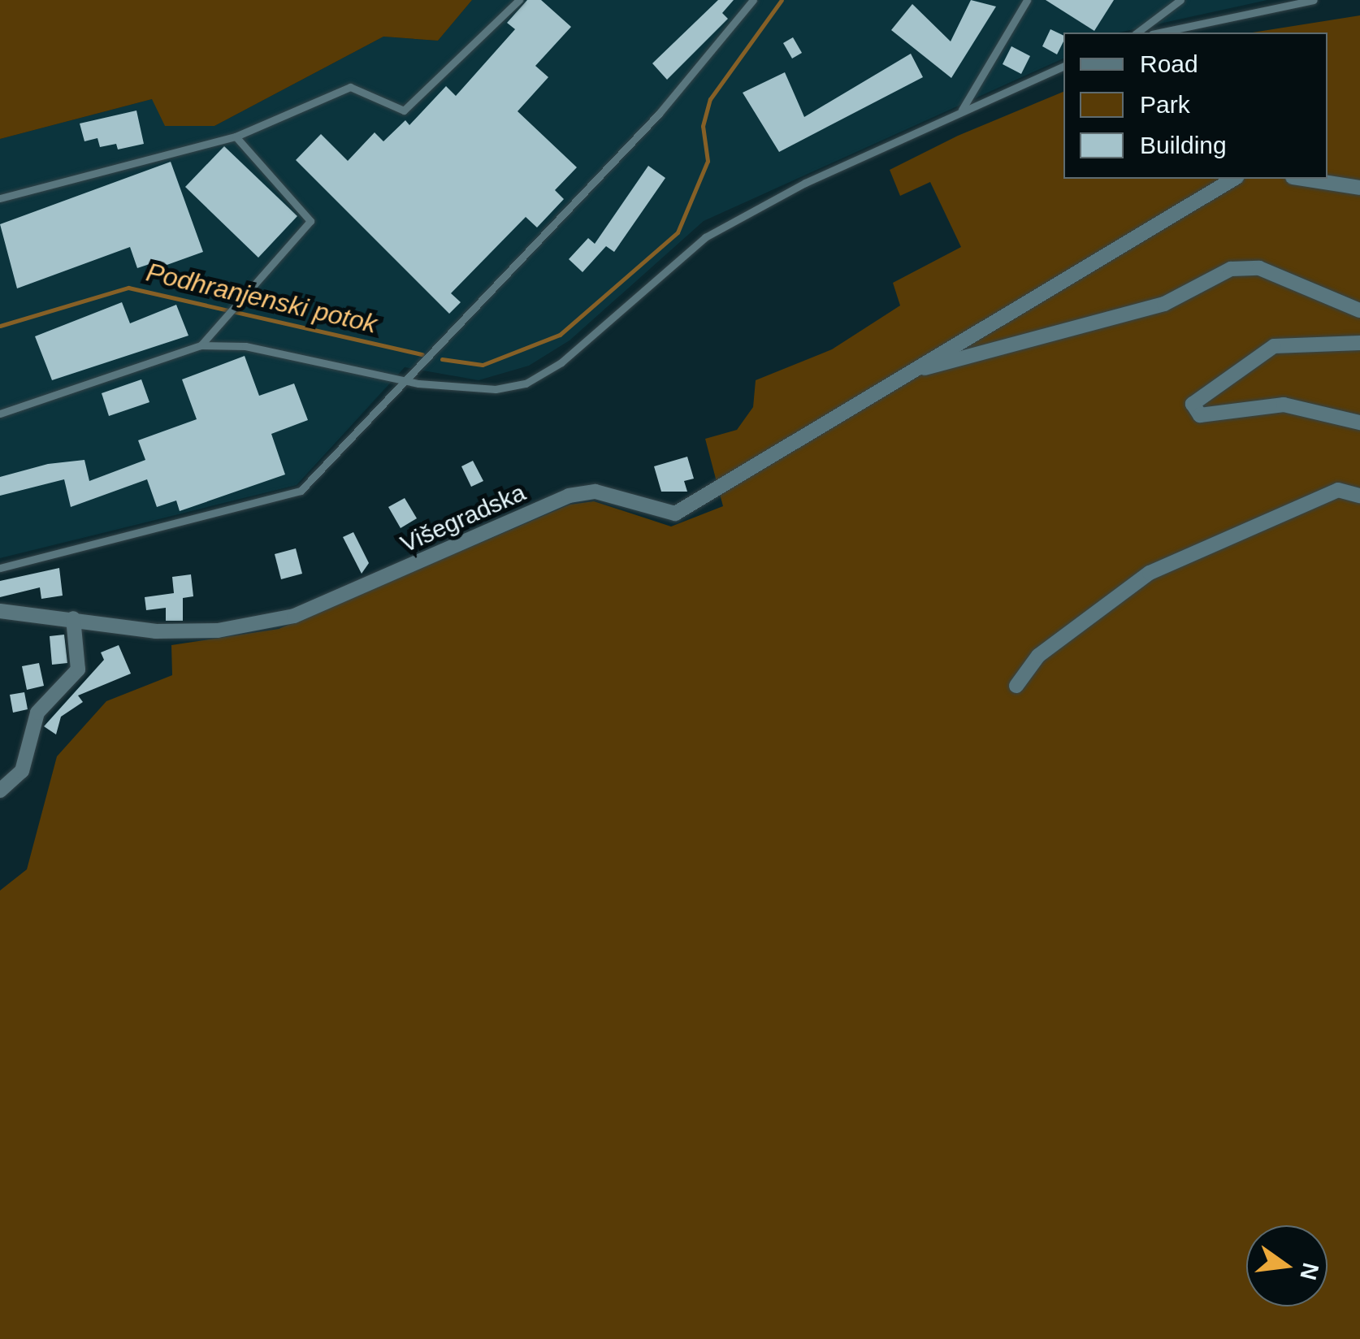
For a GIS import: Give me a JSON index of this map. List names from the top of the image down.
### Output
{
  "streets": {
    "street": ["Višegradska"]
  },
  "water": ["Podhranjenski potok"],
  "legend": ["Road", "Park", "Building"],
  "north": "right"
}
